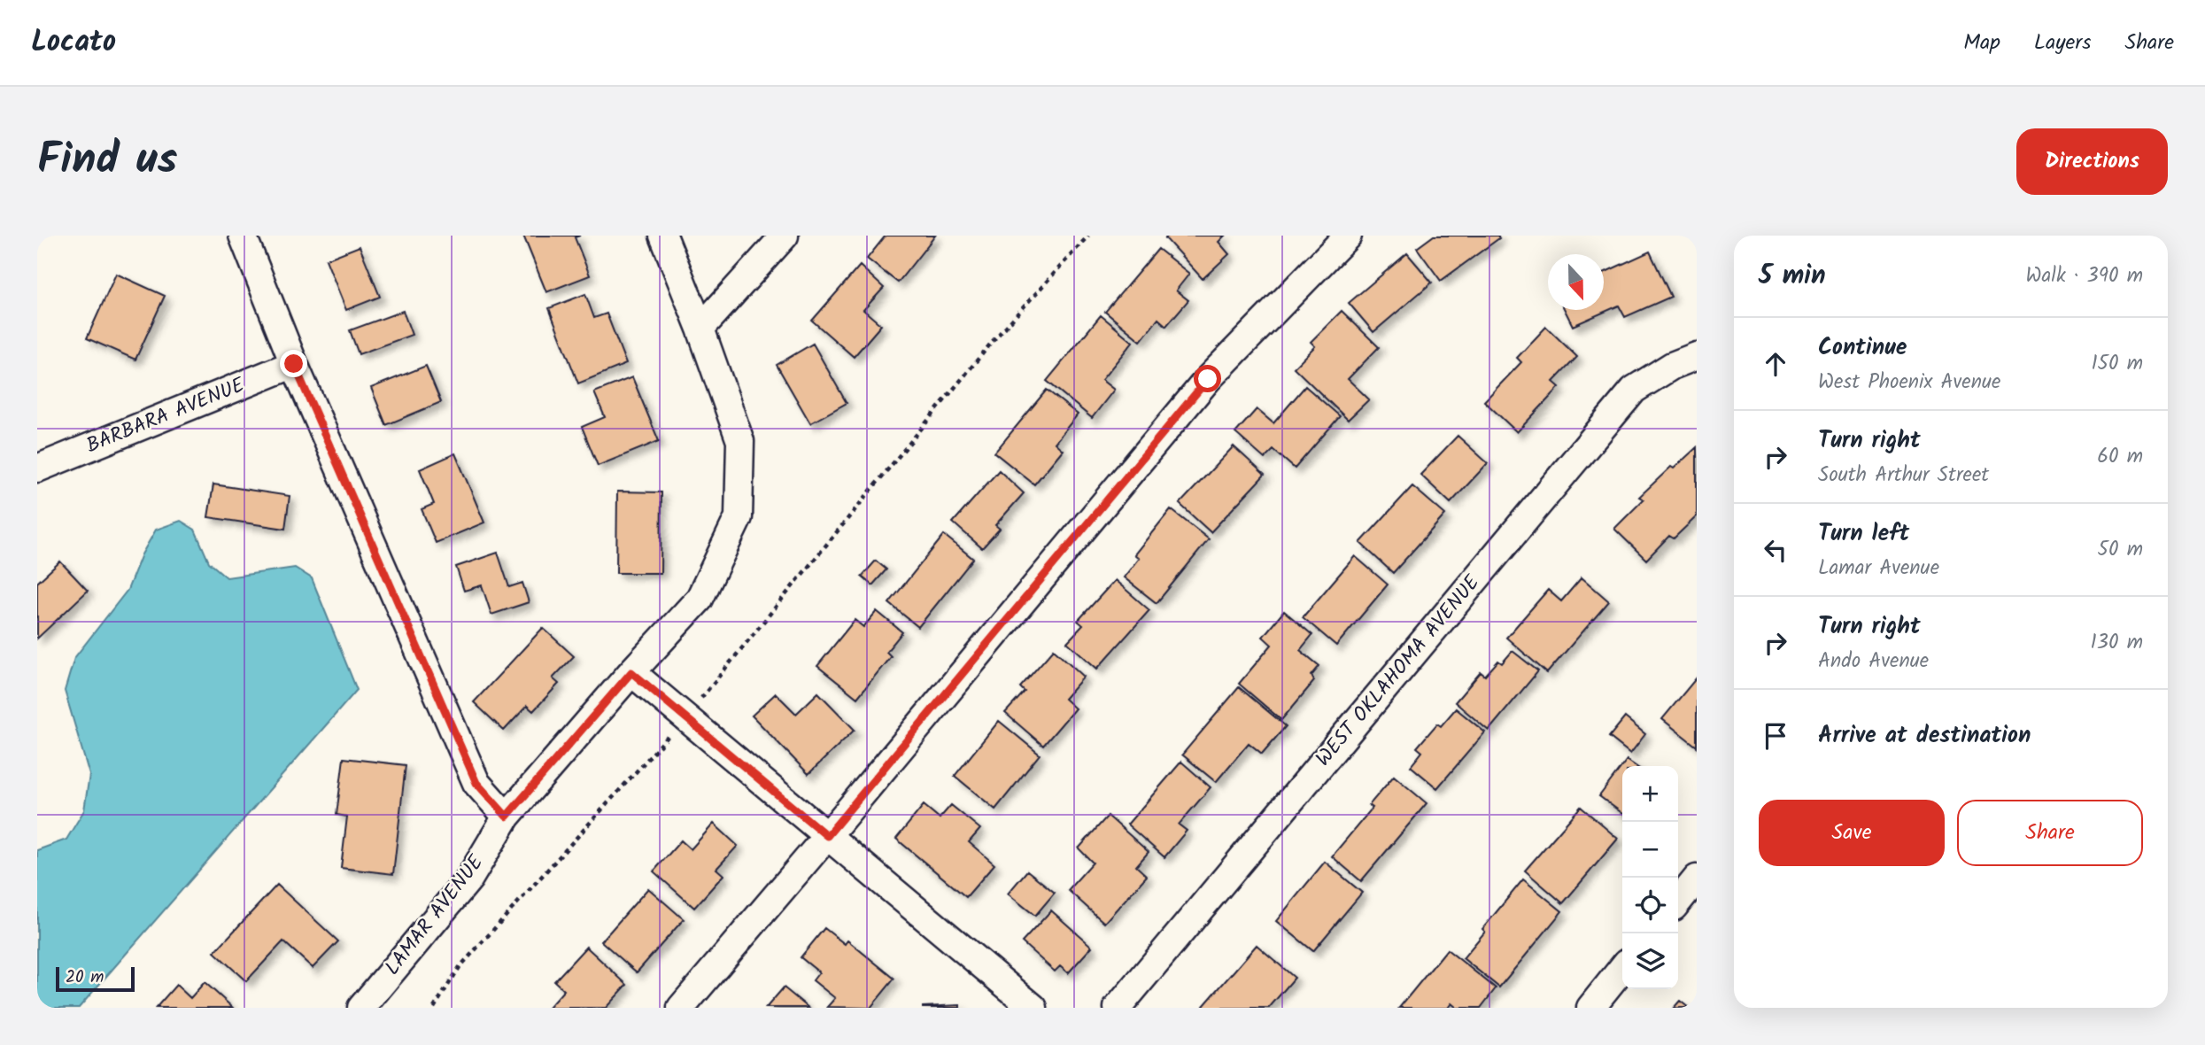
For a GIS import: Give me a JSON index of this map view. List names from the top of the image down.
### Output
{
  "streets": {
    "street": ["BARBARA AVENUE", "WEST OKLAHOMA AVENUE", "LAMAR AVENUE"]
  },
  "scale_bar": "20 m",
  "north": "bottom",
  "page": {
    "header": "Locato",
    "nav": ["Map", "Layers", "Share"],
    "title": "Find us",
    "buttons": [
      "Directions",
      ["Save", "Share"]
    ],
    "heading": ["5 min", "Walk · 390 m"],
    "list": [
      ["Continue", "West Phoenix Avenue", "150 m"],
      ["Turn right", "South Arthur Street", "60 m"],
      ["Turn left", "Lamar Avenue", "50 m"],
      ["Turn right", "Ando Avenue", "130 m"],
      "Arrive at destination"
    ],
    "map_buttons": ["+", "−"],
    "scale": "20 m"
  }
}
